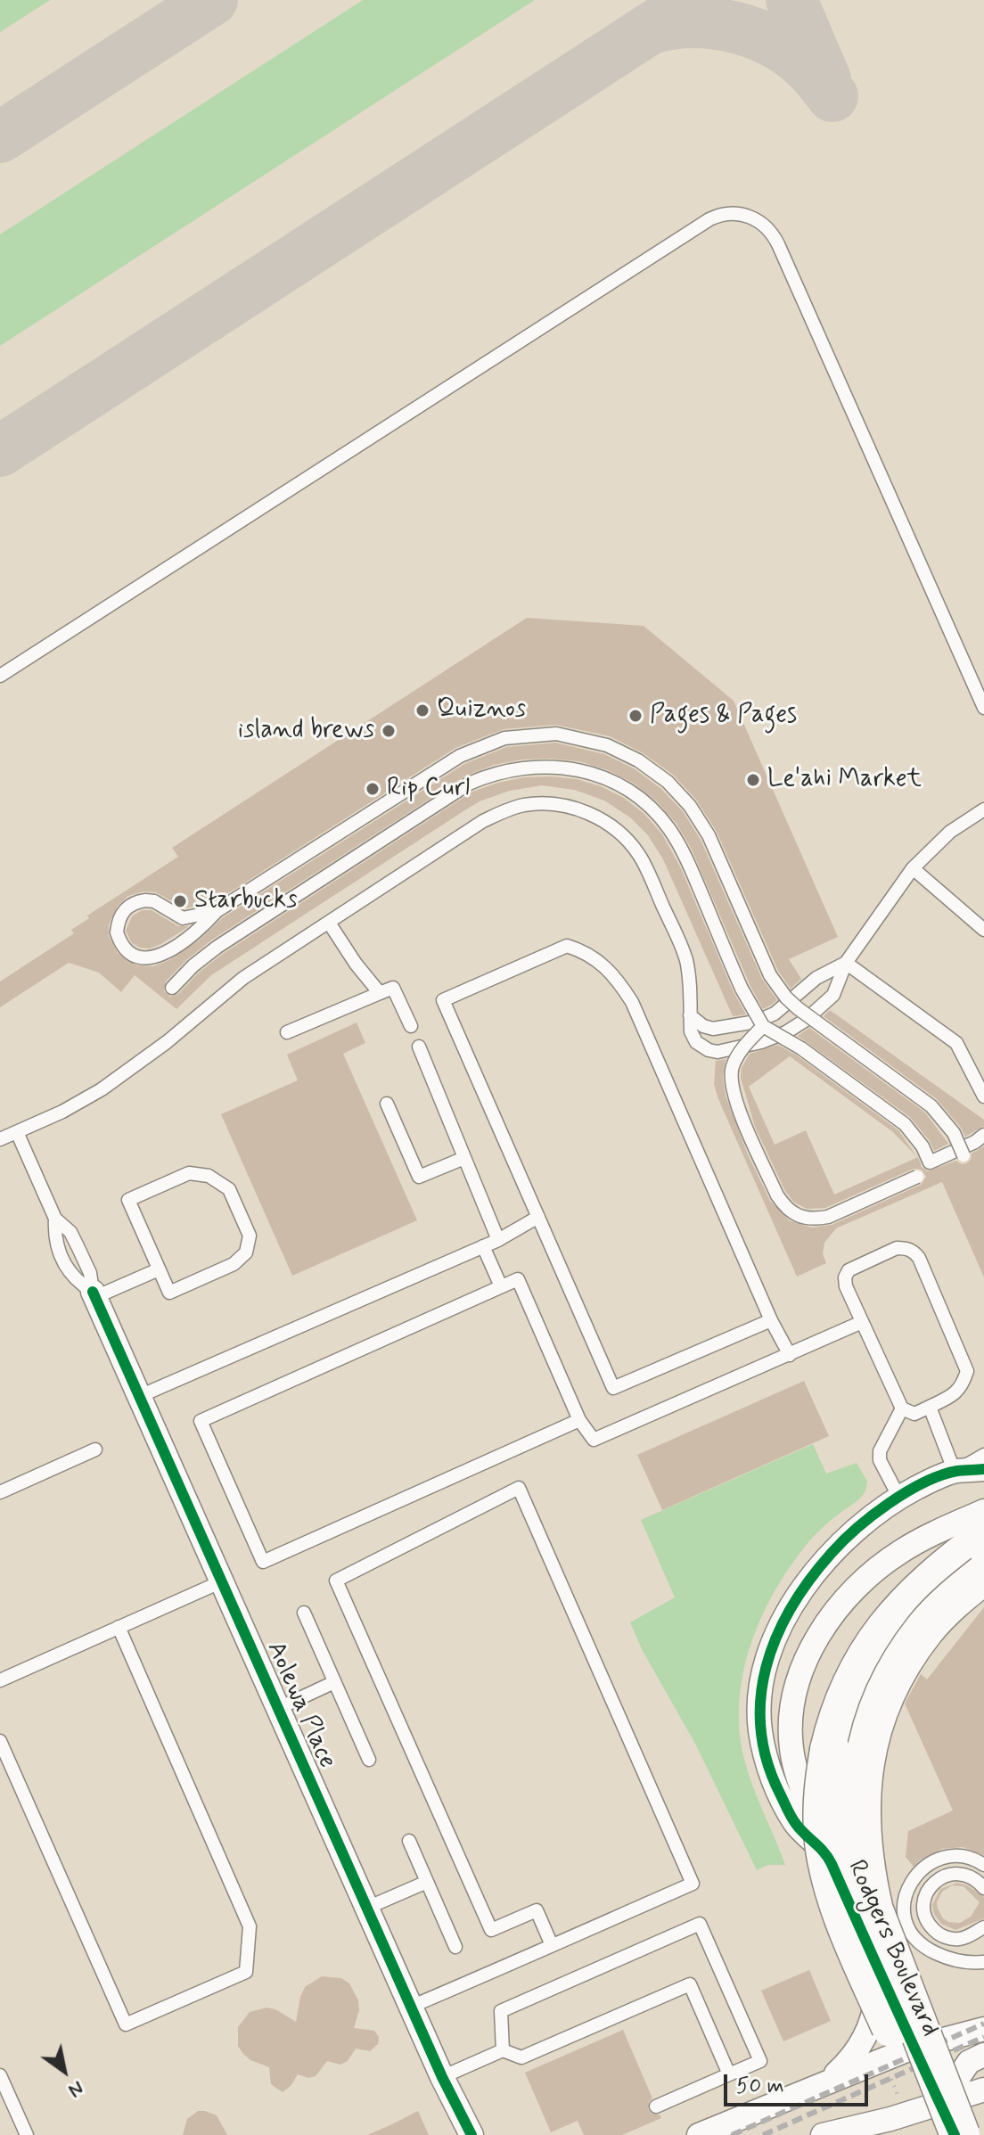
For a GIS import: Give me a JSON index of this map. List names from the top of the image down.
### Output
{
  "streets": {
    "street": ["Aolewa Place", "Rodgers Boulevard"]
  },
  "places": [
    "Quiznos",
    "Pages & Pages",
    "island brews",
    "Le'ahi Market",
    "Rip Curl",
    "Starbucks"
  ],
  "scale_bar": "50 m",
  "north": "bottom right"
}
